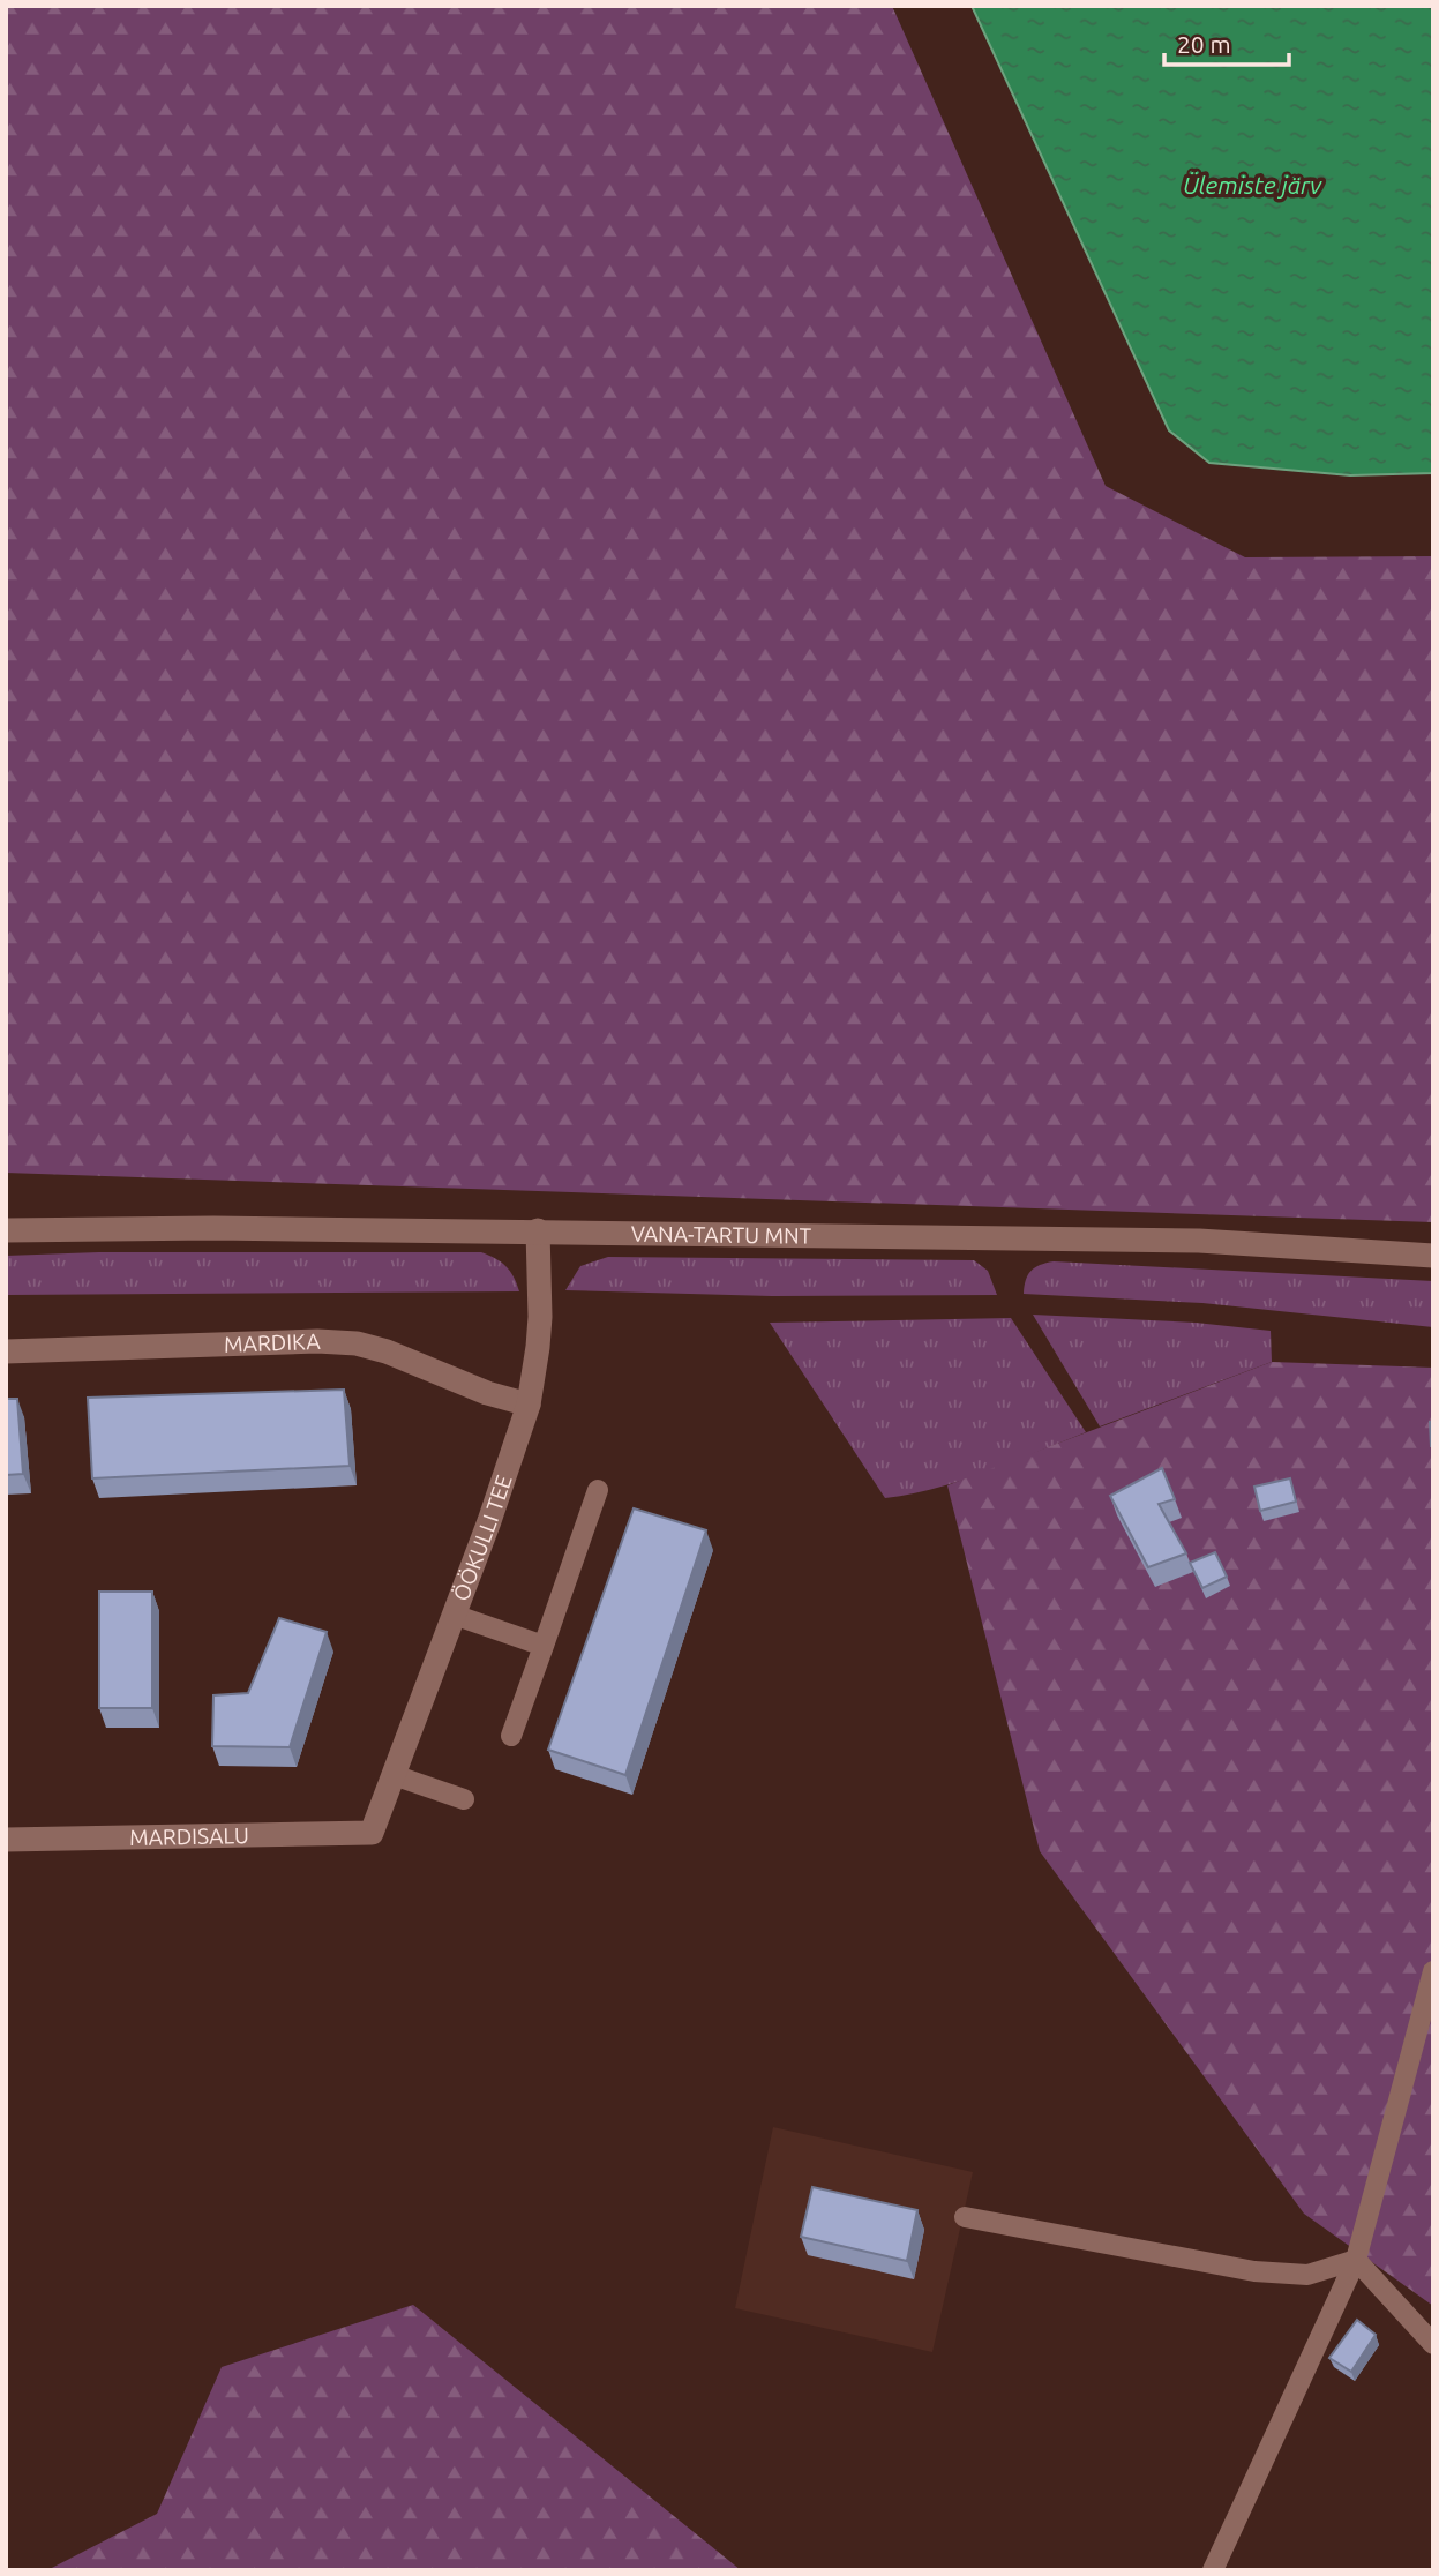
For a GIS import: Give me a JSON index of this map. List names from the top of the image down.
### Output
{
  "streets": {
    "street": [
      "VANA-TARTU MNT",
      "MARDIKA",
      "ÖÖKULLI TEE",
      "MARDISALU"
    ]
  },
  "crossings": [
    ["VANA-TARTU MNT", "ÖÖKULLI TEE"],
    ["MARDIKA", "ÖÖKULLI TEE"],
    ["ÖÖKULLI TEE", "MARDISALU"]
  ],
  "water": ["Ülemiste järv"],
  "scale_bar": "20 m"
}
